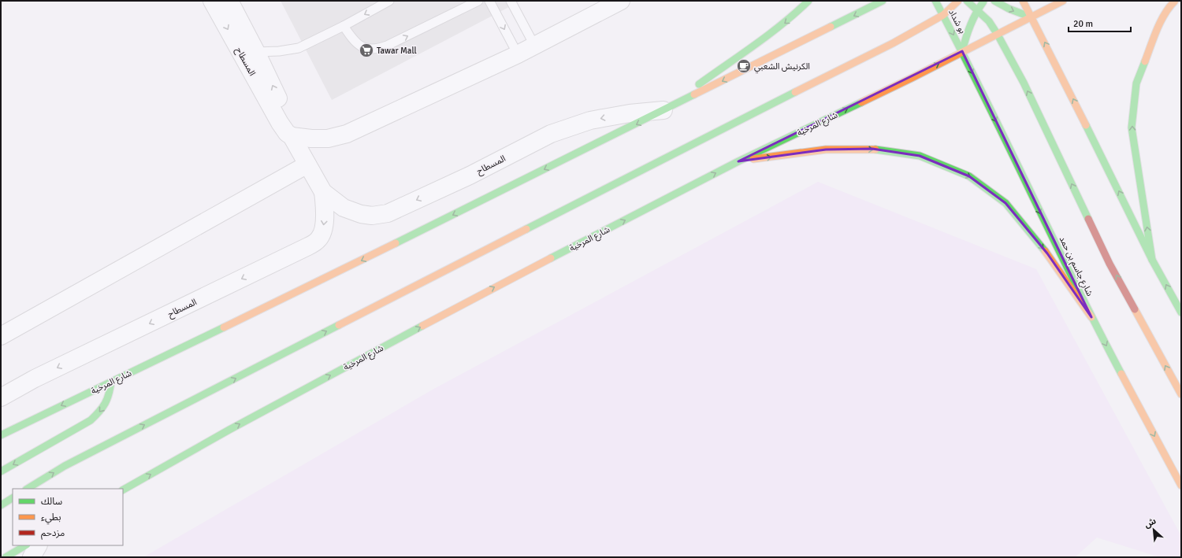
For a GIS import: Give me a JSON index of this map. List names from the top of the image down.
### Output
{
  "streets": {
    "main road": ["بو شداد", "شارع المرخية", "شارع جاسم بن حمد"],
    "street": ["المسطاح"]
  },
  "crossings": [
    ["بو شداد", "شارع المرخية"],
    ["بو شداد", "شارع جاسم بن حمد"],
    ["المسطاح", "شارع المرخية"],
    ["شارع المرخية", "شارع جاسم بن حمد"]
  ],
  "places": {
    "supermarket": ["Tawar Mall"],
    "cafe": ["الكرنيش الشعبي"]
  },
  "legend": ["سالك", "بطيء", "مزدحم"],
  "scale_bar": "20 m",
  "north": "top left"
}
